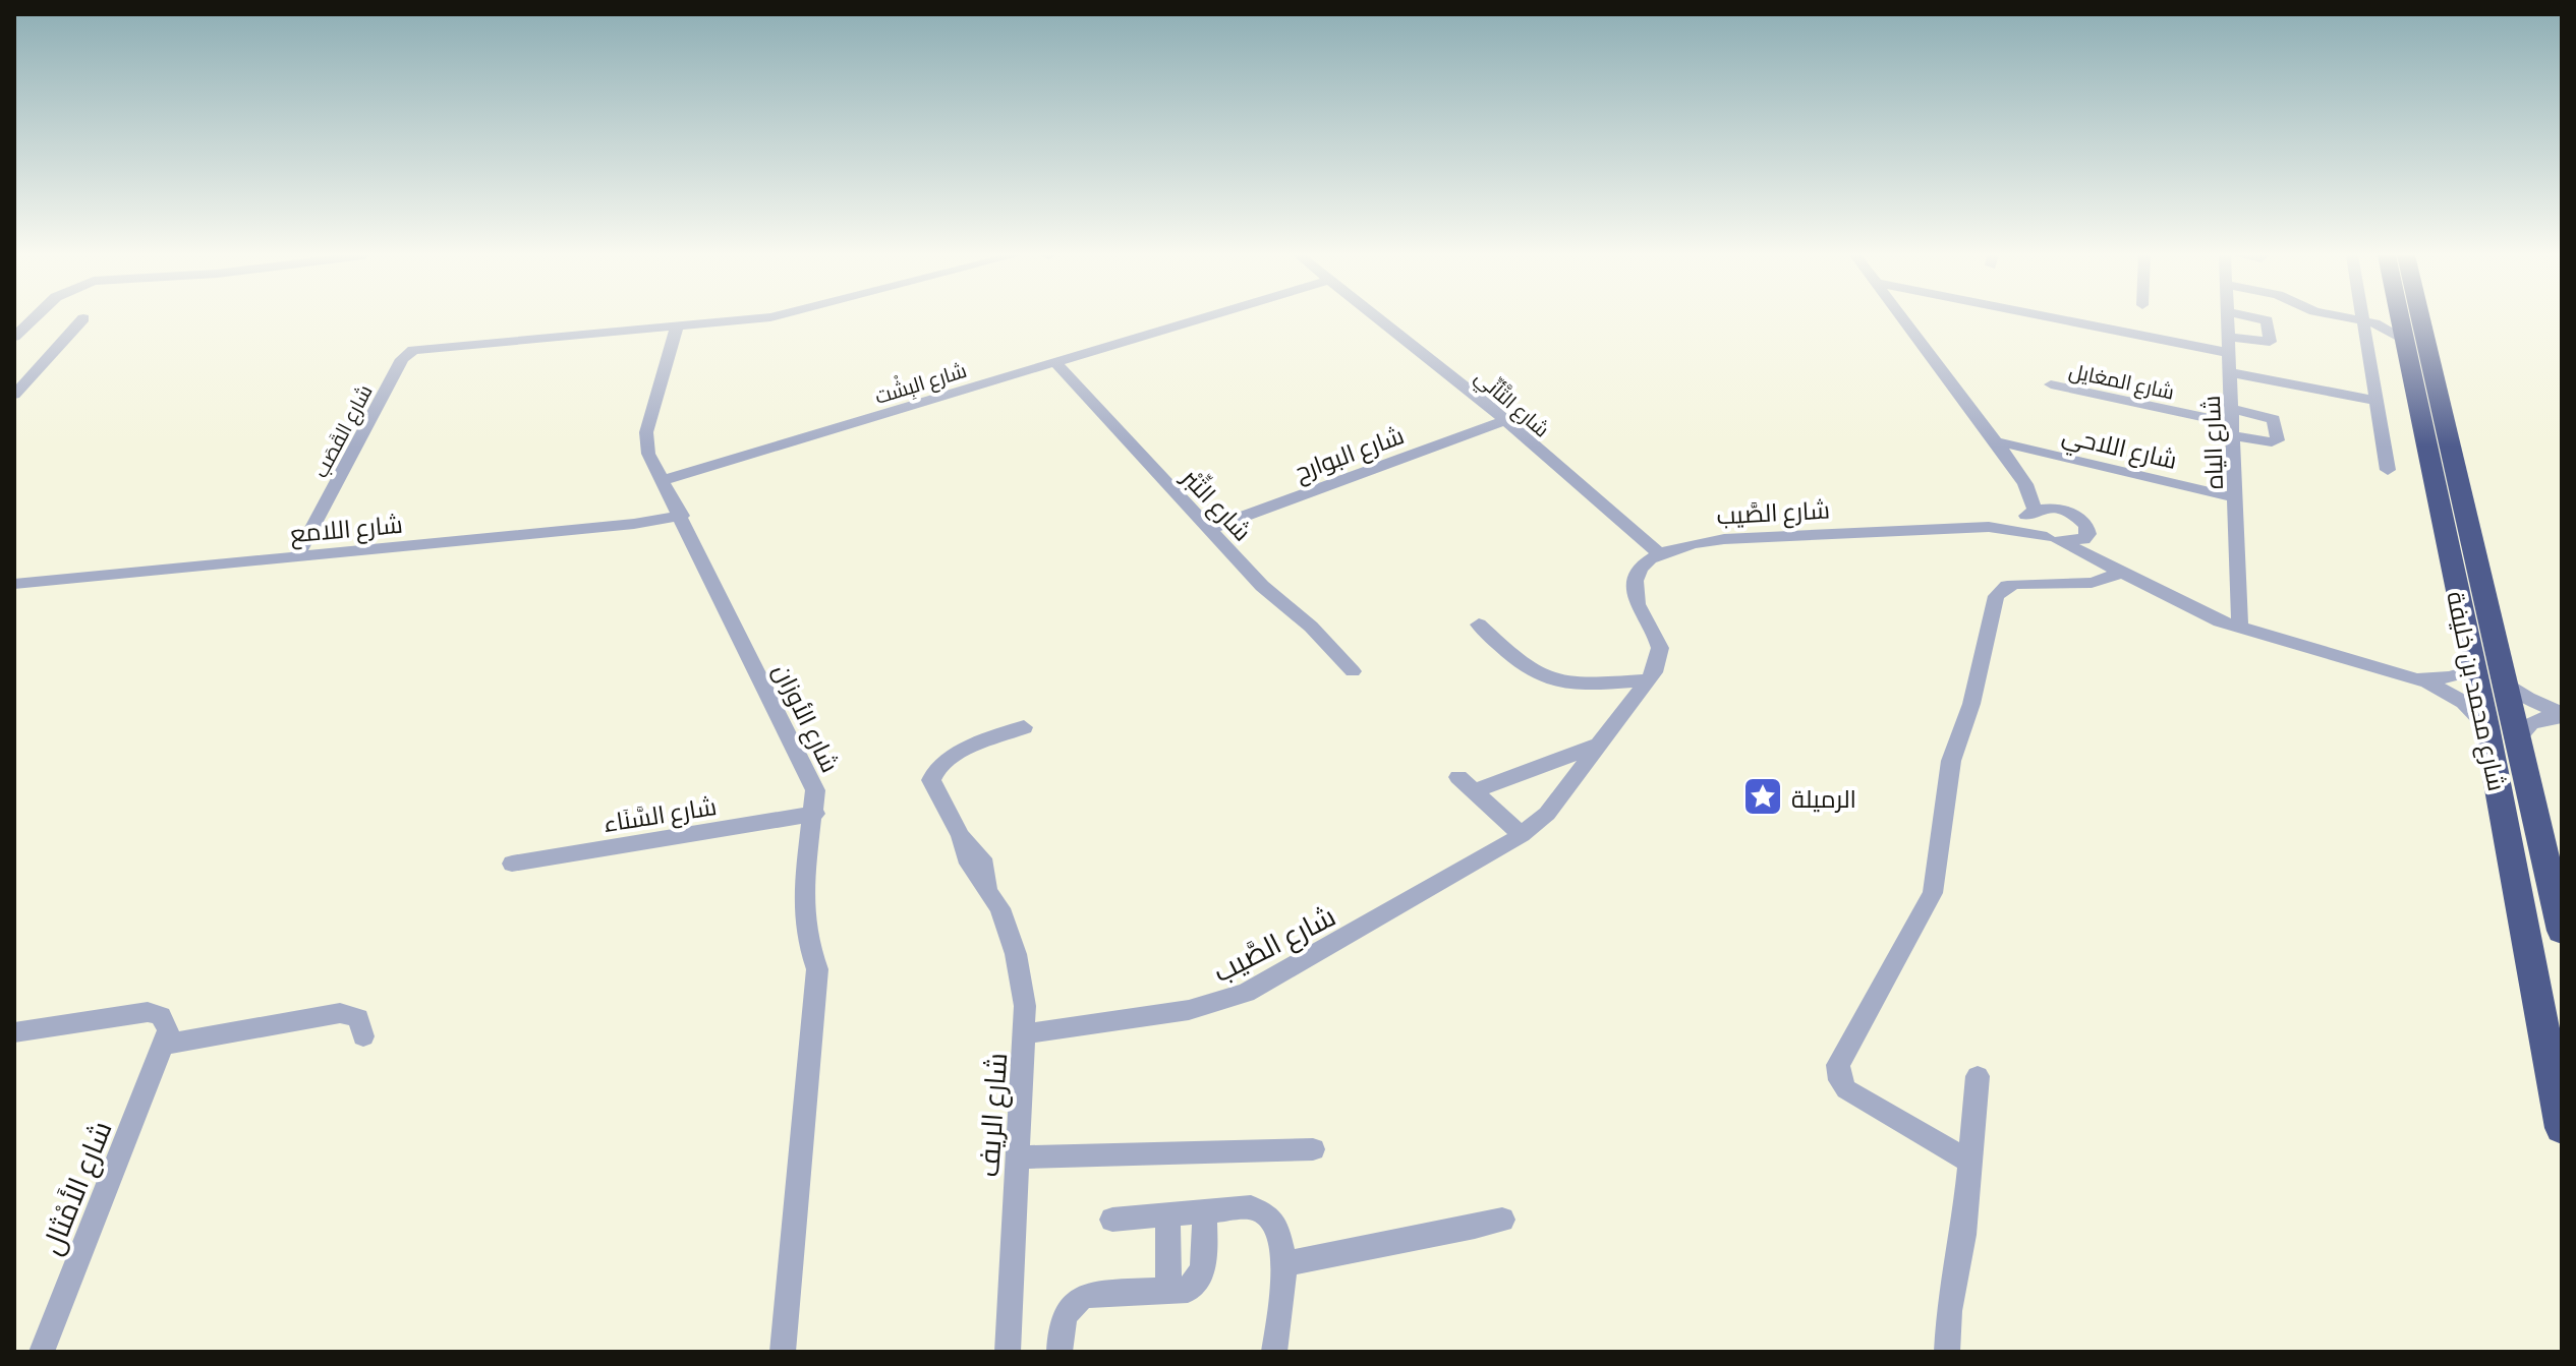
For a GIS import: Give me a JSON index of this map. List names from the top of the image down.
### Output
{
  "streets": {
    "highway": ["شارع محمد بن خليفة"],
    "street": [
      "شارع المغايل",
      "شارع البِشْت",
      "شارع التَّأنِّي",
      "شارع القَصَب",
      "شارع الياه",
      "شارع اللاحي",
      "شارع البوارح",
      "شارع التِّبْر",
      "شارع الصَّيب",
      "شارع اللامع",
      "شارع الأوزان",
      "شارع السَّنَاء",
      "شارع الريف",
      "شارع الأَمْثال"
    ]
  },
  "crossings": [
    ["شارع المغايل", "شارع الياه"],
    ["شارع البِشْت", "شارع التِّبْر"],
    ["شارع البِشْت", "شارع الأوزان"],
    ["شارع التَّأنِّي", "شارع البوارح"],
    ["شارع التَّأنِّي", "شارع الصَّيب"],
    ["شارع القَصَب", "شارع اللامع"],
    ["شارع القَصَب", "شارع الأوزان"],
    ["شارع الياه", "شارع اللاحي"],
    ["شارع البوارح", "شارع التِّبْر"],
    ["شارع الصَّيب", "شارع الريف"],
    ["شارع اللامع", "شارع الأوزان"],
    ["شارع الأوزان", "شارع السَّنَاء"]
  ],
  "places": {
    "place": ["الرميلة"]
  }
}
